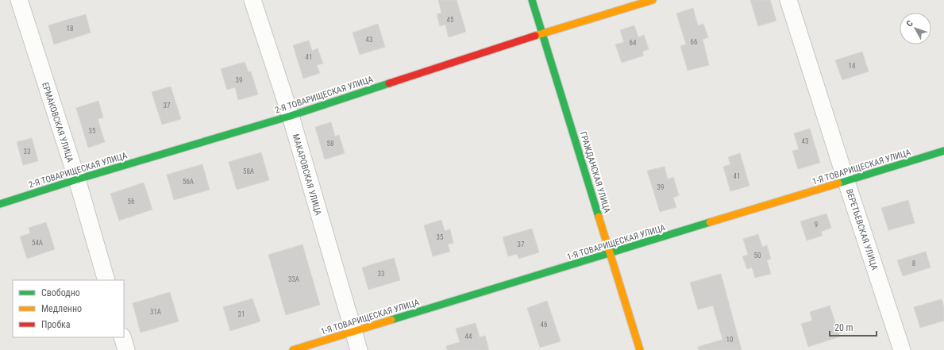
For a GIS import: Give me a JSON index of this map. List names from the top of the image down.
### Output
{
  "streets": {
    "street": [
      "2-Я ТОВАРИЩЕСКАЯ УЛИЦА",
      "ЕРМАКОВСКАЯ УЛИЦА",
      "1-Я ТОВАРИЩЕСКАЯ УЛИЦА",
      "ГРАЖДАНСКАЯ УЛИЦА",
      "МАКАРОВСКАЯ УЛИЦА",
      "ВЕРЕТЬЕВСКАЯ УЛИЦА"
    ]
  },
  "crossings": [
    ["2-Я ТОВАРИЩЕСКАЯ УЛИЦА", "ЕРМАКОВСКАЯ УЛИЦА"],
    ["2-Я ТОВАРИЩЕСКАЯ УЛИЦА", "ГРАЖДАНСКАЯ УЛИЦА"],
    ["2-Я ТОВАРИЩЕСКАЯ УЛИЦА", "МАКАРОВСКАЯ УЛИЦА"],
    ["1-Я ТОВАРИЩЕСКАЯ УЛИЦА", "ГРАЖДАНСКАЯ УЛИЦА"],
    ["1-Я ТОВАРИЩЕСКАЯ УЛИЦА", "МАКАРОВСКАЯ УЛИЦА"],
    ["1-Я ТОВАРИЩЕСКАЯ УЛИЦА", "ВЕРЕТЬЕВСКАЯ УЛИЦА"]
  ],
  "house_numbers": [
    "45",
    "18",
    "43",
    "66",
    "64",
    "41",
    "14",
    "39",
    "37",
    "35",
    "43",
    "58",
    "33",
    "58А",
    "41",
    "56А",
    "39",
    "56",
    "9",
    "35",
    "54А",
    "37",
    "50",
    "8",
    "33",
    "33А",
    "31А",
    "31",
    "46",
    "44",
    "10"
  ],
  "legend": ["Свободно", "Медленно", "Пробка"],
  "scale_bar": "20 m",
  "north": "top left"
}
